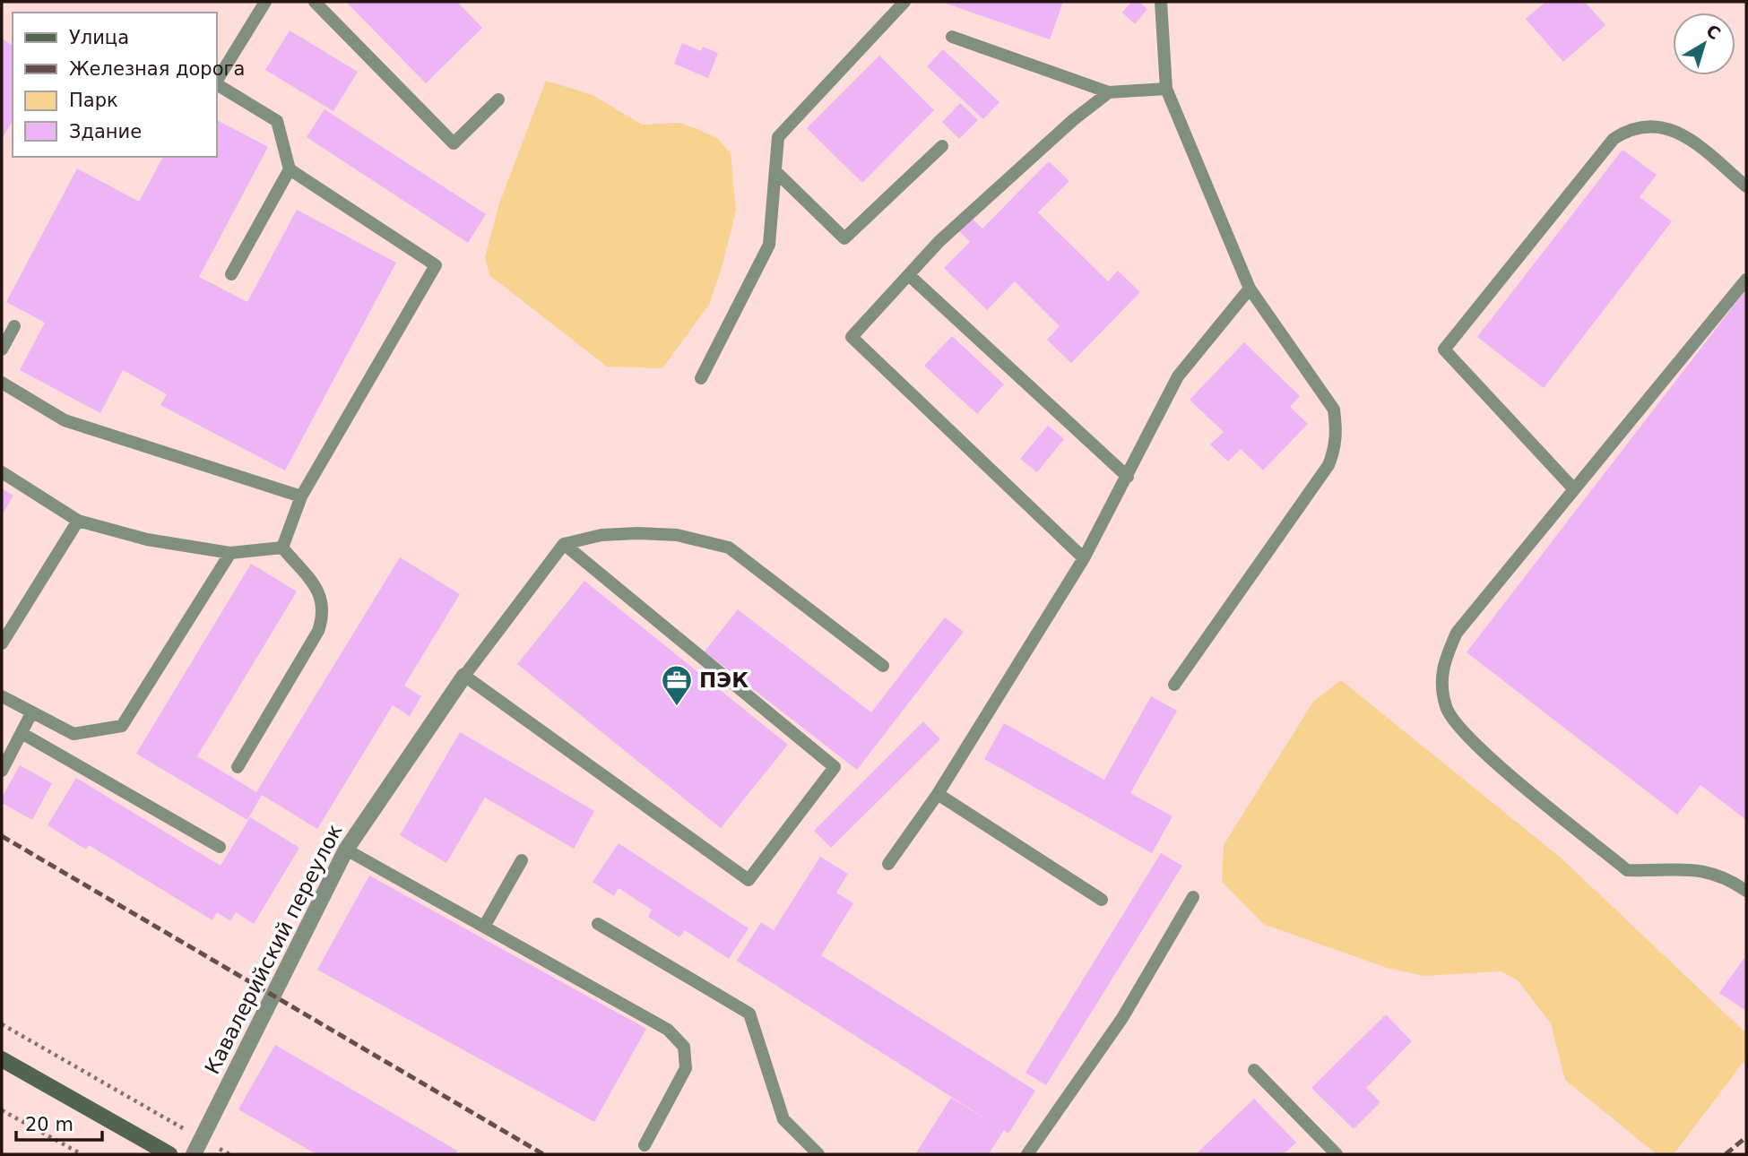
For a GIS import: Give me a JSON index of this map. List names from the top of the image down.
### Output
{
  "streets": {
    "street": ["Кавалерийский переулок"]
  },
  "places": {
    "office": ["ПЭК"]
  },
  "legend": [
    "Улица",
    "Железная дорога",
    "Парк",
    "Здание"
  ],
  "scale_bar": "20 m",
  "north": "top right"
}
